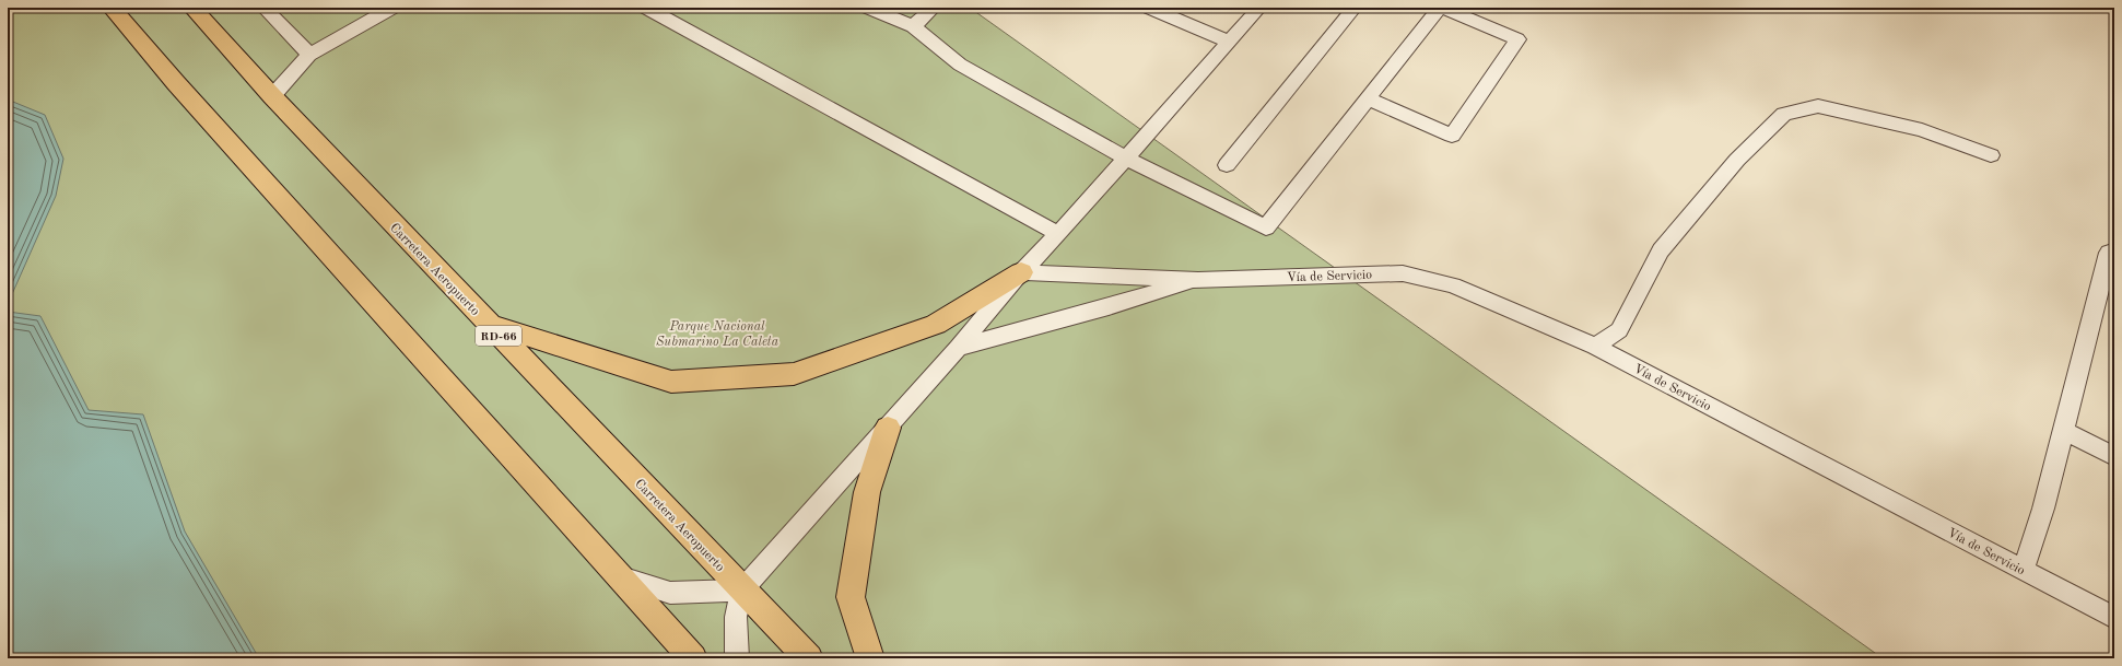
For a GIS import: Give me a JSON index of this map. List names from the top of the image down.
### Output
{
  "streets": {
    "main road": ["Carretera Aeropuerto", "RD-66"],
    "lane": ["Vía de Servicio"]
  },
  "parks": ["Parque Nacional Submarino La Caleta"]
}
